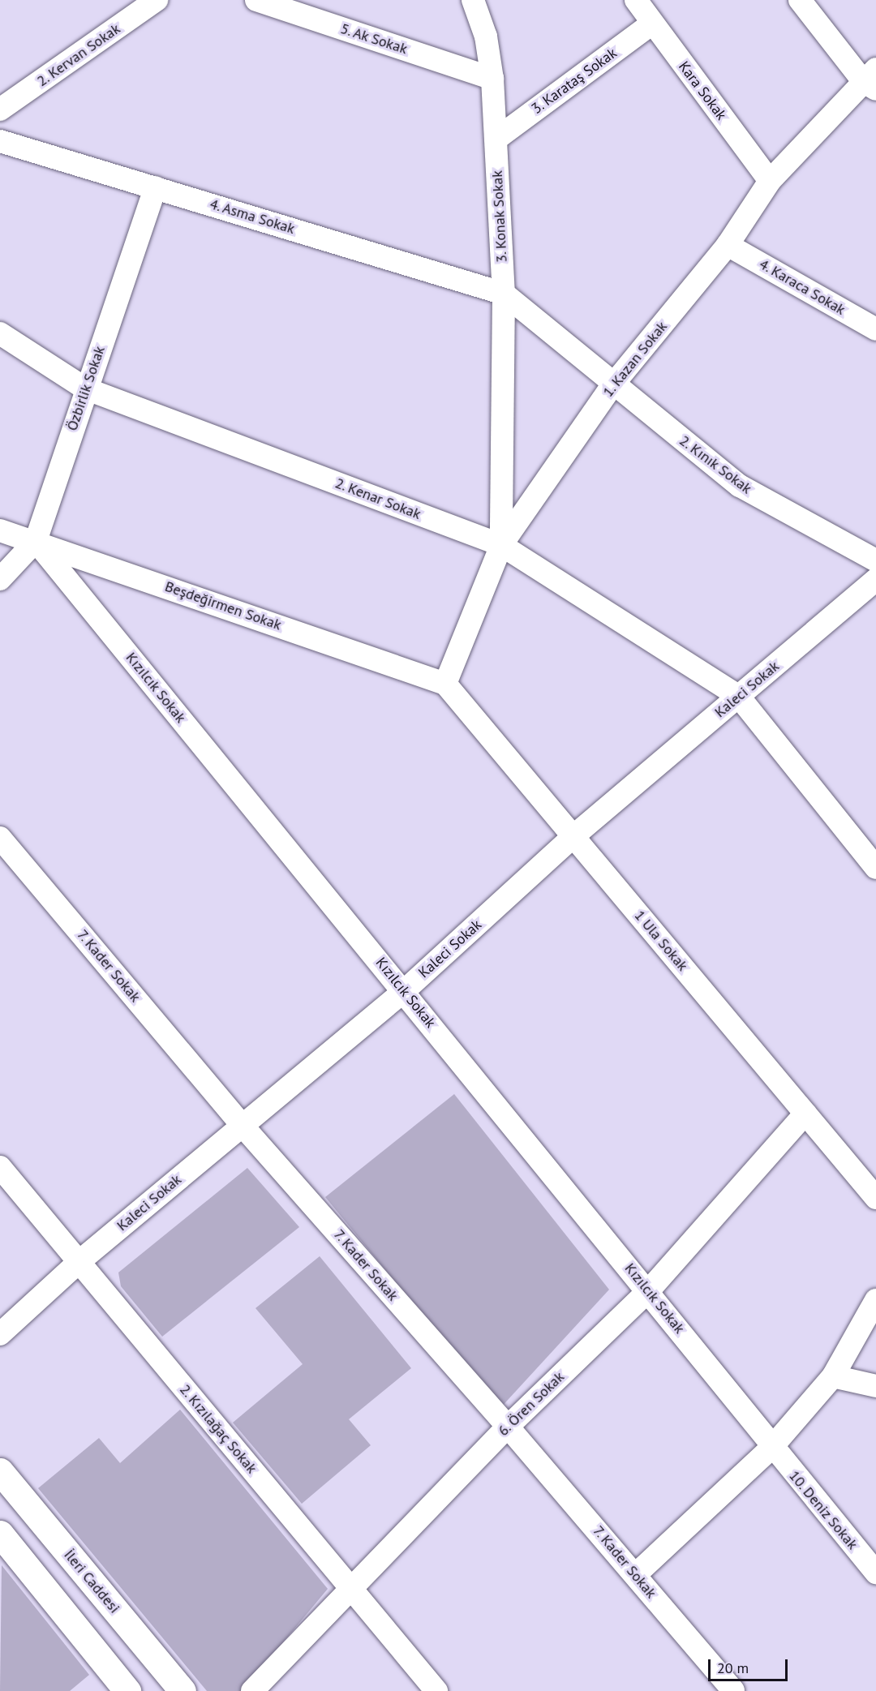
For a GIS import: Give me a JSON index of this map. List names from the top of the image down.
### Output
{
  "streets": {
    "main road": ["İleri Caddesi"],
    "street": [
      "5. Ak Sokak",
      "2. Kervan Sokak",
      "3. Karataş Sokak",
      "Kara Sokak",
      "4. Asma Sokak",
      "3. Konak Sokak",
      "4. Karaca Sokak",
      "1. Kazan Sokak",
      "Özbirlik Sokak",
      "2. Kınık Sokak",
      "2. Kenar Sokak",
      "Beşdeğirmen Sokak",
      "Kızılcık Sokak",
      "Kaleci Sokak",
      "1 Ula Sokak",
      "7. Kader Sokak",
      "6. Ören Sokak",
      "2. Kızılağaç Sokak",
      "10. Deniz Sokak"
    ]
  },
  "crossings": [
    ["5. Ak Sokak", "3. Konak Sokak"],
    ["3. Karataş Sokak", "Kara Sokak"],
    ["3. Karataş Sokak", "3. Konak Sokak"],
    ["Kara Sokak", "1. Kazan Sokak"],
    ["4. Asma Sokak", "3. Konak Sokak"],
    ["4. Asma Sokak", "Özbirlik Sokak"],
    ["3. Konak Sokak", "1. Kazan Sokak"],
    ["3. Konak Sokak", "2. Kenar Sokak"],
    ["4. Karaca Sokak", "1. Kazan Sokak"],
    ["1. Kazan Sokak", "2. Kınık Sokak"],
    ["1. Kazan Sokak", "2. Kenar Sokak"],
    ["1. Kazan Sokak", "Beşdeğirmen Sokak"],
    ["1. Kazan Sokak", "1 Ula Sokak"],
    ["Özbirlik Sokak", "2. Kenar Sokak"],
    ["Özbirlik Sokak", "Beşdeğirmen Sokak"],
    ["Özbirlik Sokak", "Kızılcık Sokak"],
    ["2. Kenar Sokak", "Kaleci Sokak"],
    ["Beşdeğirmen Sokak", "Kızılcık Sokak"],
    ["Beşdeğirmen Sokak", "1 Ula Sokak"],
    ["Kızılcık Sokak", "Kaleci Sokak"],
    ["Kızılcık Sokak", "6. Ören Sokak"],
    ["Kızılcık Sokak", "10. Deniz Sokak"],
    ["Kaleci Sokak", "1 Ula Sokak"],
    ["Kaleci Sokak", "7. Kader Sokak"],
    ["Kaleci Sokak", "2. Kızılağaç Sokak"],
    ["1 Ula Sokak", "6. Ören Sokak"],
    ["7. Kader Sokak", "6. Ören Sokak"],
    ["6. Ören Sokak", "2. Kızılağaç Sokak"]
  ],
  "scale_bar": "20 m"
}
